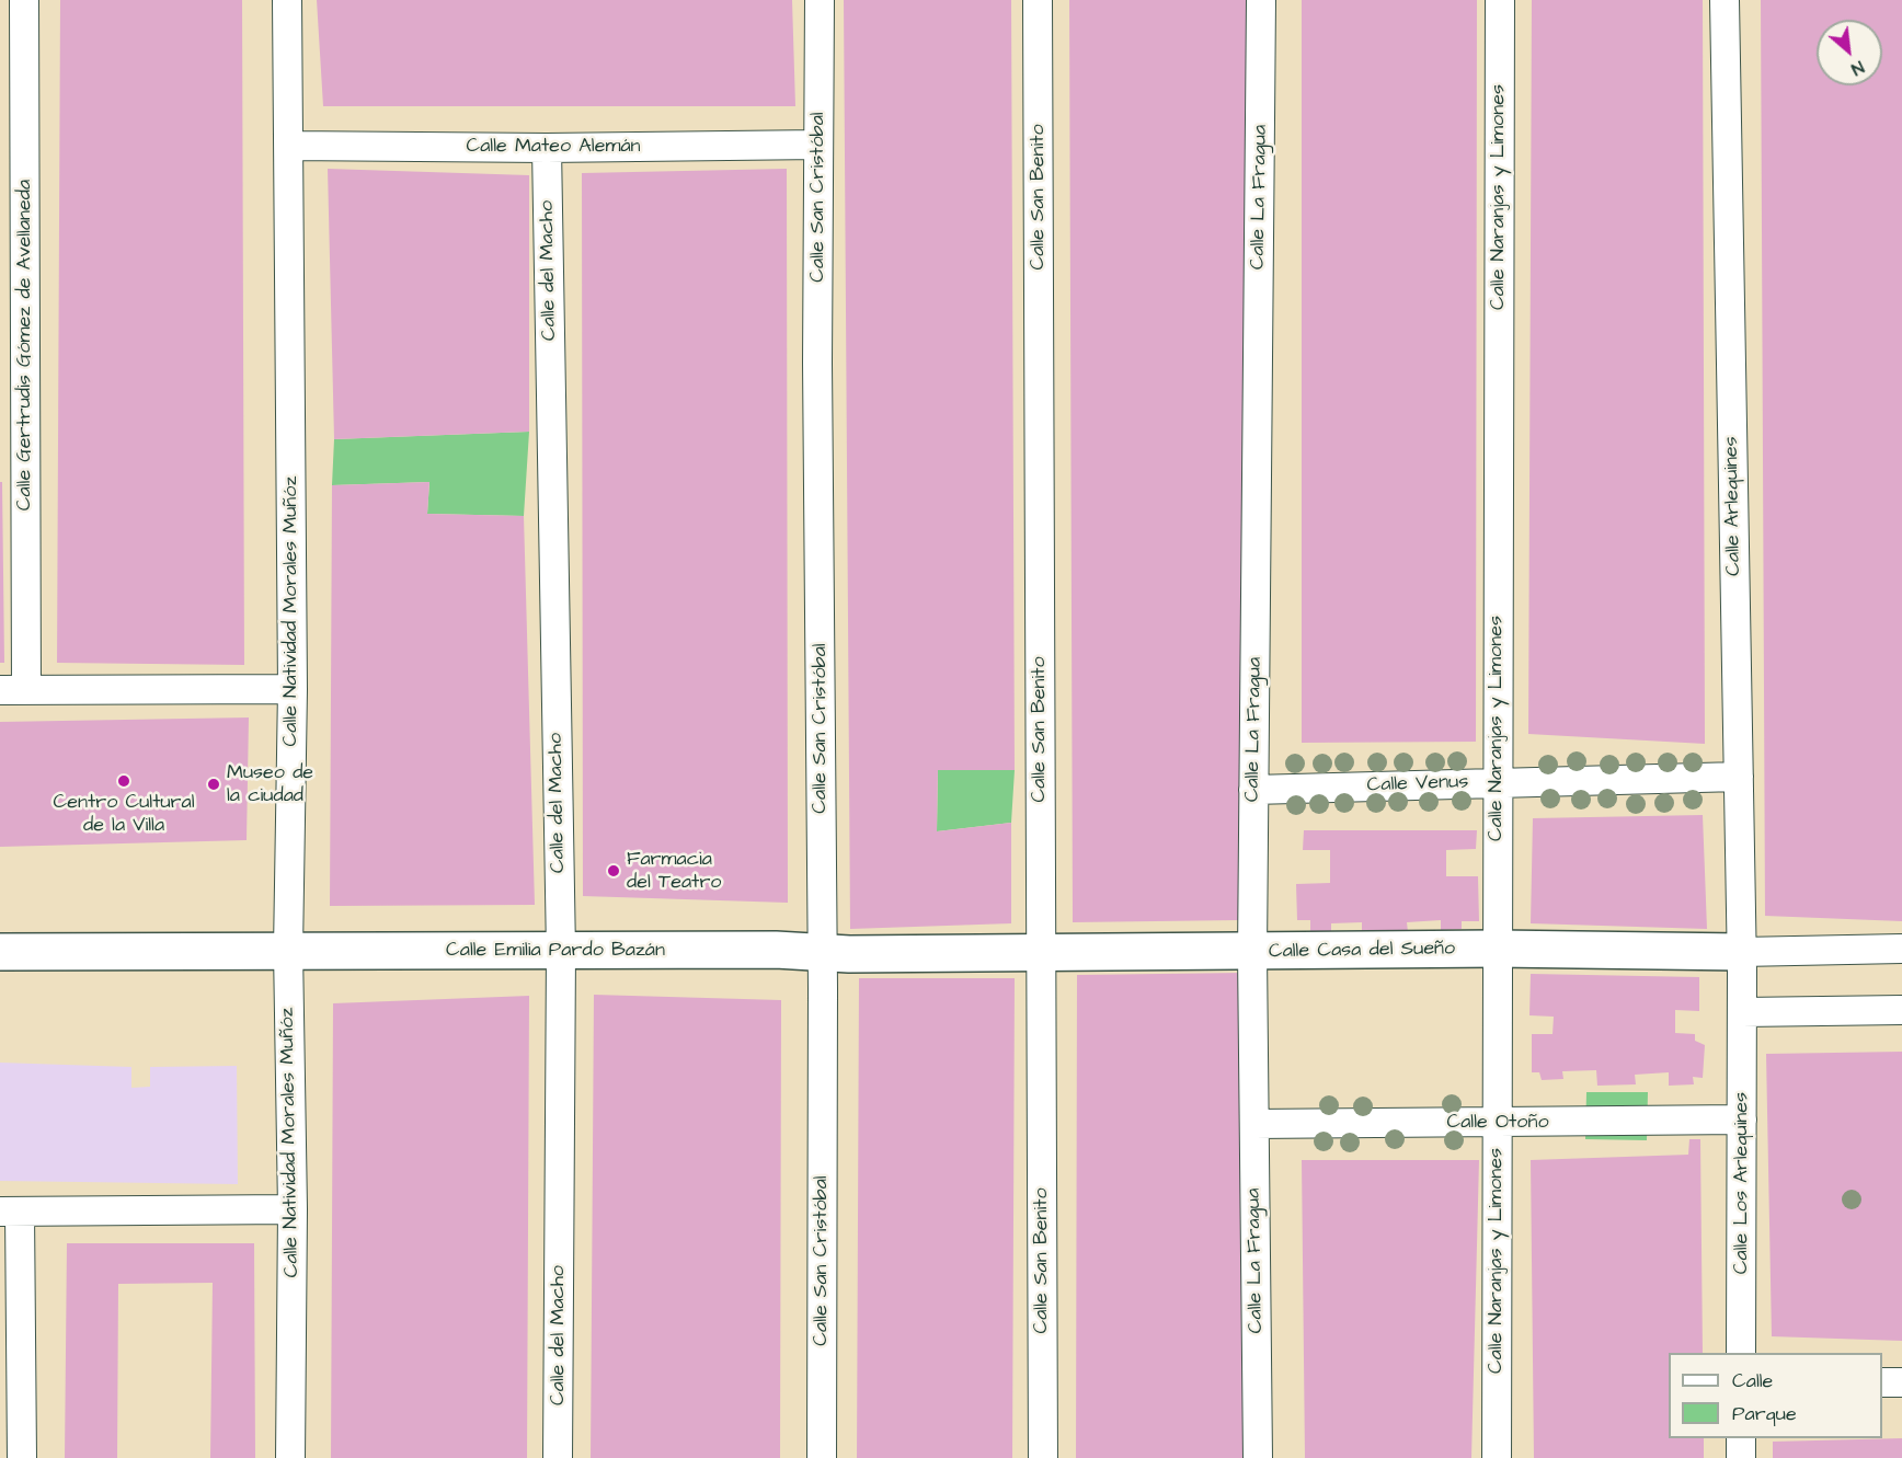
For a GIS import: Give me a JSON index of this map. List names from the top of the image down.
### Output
{
  "streets": {
    "street": [
      "Calle Mateo Alemán",
      "Calle San Cristóbal",
      "Calle San Benito",
      "Calle La Fragua",
      "Calle Naranjas y Limones",
      "Calle del Macho",
      "Calle Gertrudis Gómez de Avellaneda",
      "Calle Arlequines",
      "Calle Natividad Morales Muñóz",
      "Calle Venus",
      "Calle Emilia Pardo Bazán",
      "Calle Casa del Sueño",
      "Calle Otoño",
      "Calle Los Arlequines"
    ]
  },
  "crossings": [
    ["Calle Mateo Alemán", "Calle San Cristóbal"],
    ["Calle Mateo Alemán", "Calle del Macho"],
    ["Calle Mateo Alemán", "Calle Natividad Morales Muñóz"],
    ["Calle San Cristóbal", "Calle Emilia Pardo Bazán"],
    ["Calle San Cristóbal", "Calle Casa del Sueño"],
    ["Calle San Benito", "Calle Casa del Sueño"],
    ["Calle La Fragua", "Calle Venus"],
    ["Calle La Fragua", "Calle Casa del Sueño"],
    ["Calle La Fragua", "Calle Otoño"],
    ["Calle Naranjas y Limones", "Calle Venus"],
    ["Calle Naranjas y Limones", "Calle Casa del Sueño"],
    ["Calle Naranjas y Limones", "Calle Otoño"],
    ["Calle del Macho", "Calle Emilia Pardo Bazán"],
    ["Calle Arlequines", "Calle Venus"],
    ["Calle Arlequines", "Calle Casa del Sueño"],
    ["Calle Arlequines", "Calle Los Arlequines"],
    ["Calle Natividad Morales Muñóz", "Calle Emilia Pardo Bazán"],
    ["Calle Emilia Pardo Bazán", "Calle Casa del Sueño"],
    ["Calle Otoño", "Calle Los Arlequines"]
  ],
  "places": ["Centro Cultural de la Villa", "Museo de la ciudad", "Farmacia del Teatro"],
  "legend": ["Calle", "Parque"],
  "north": "bottom right"
}
